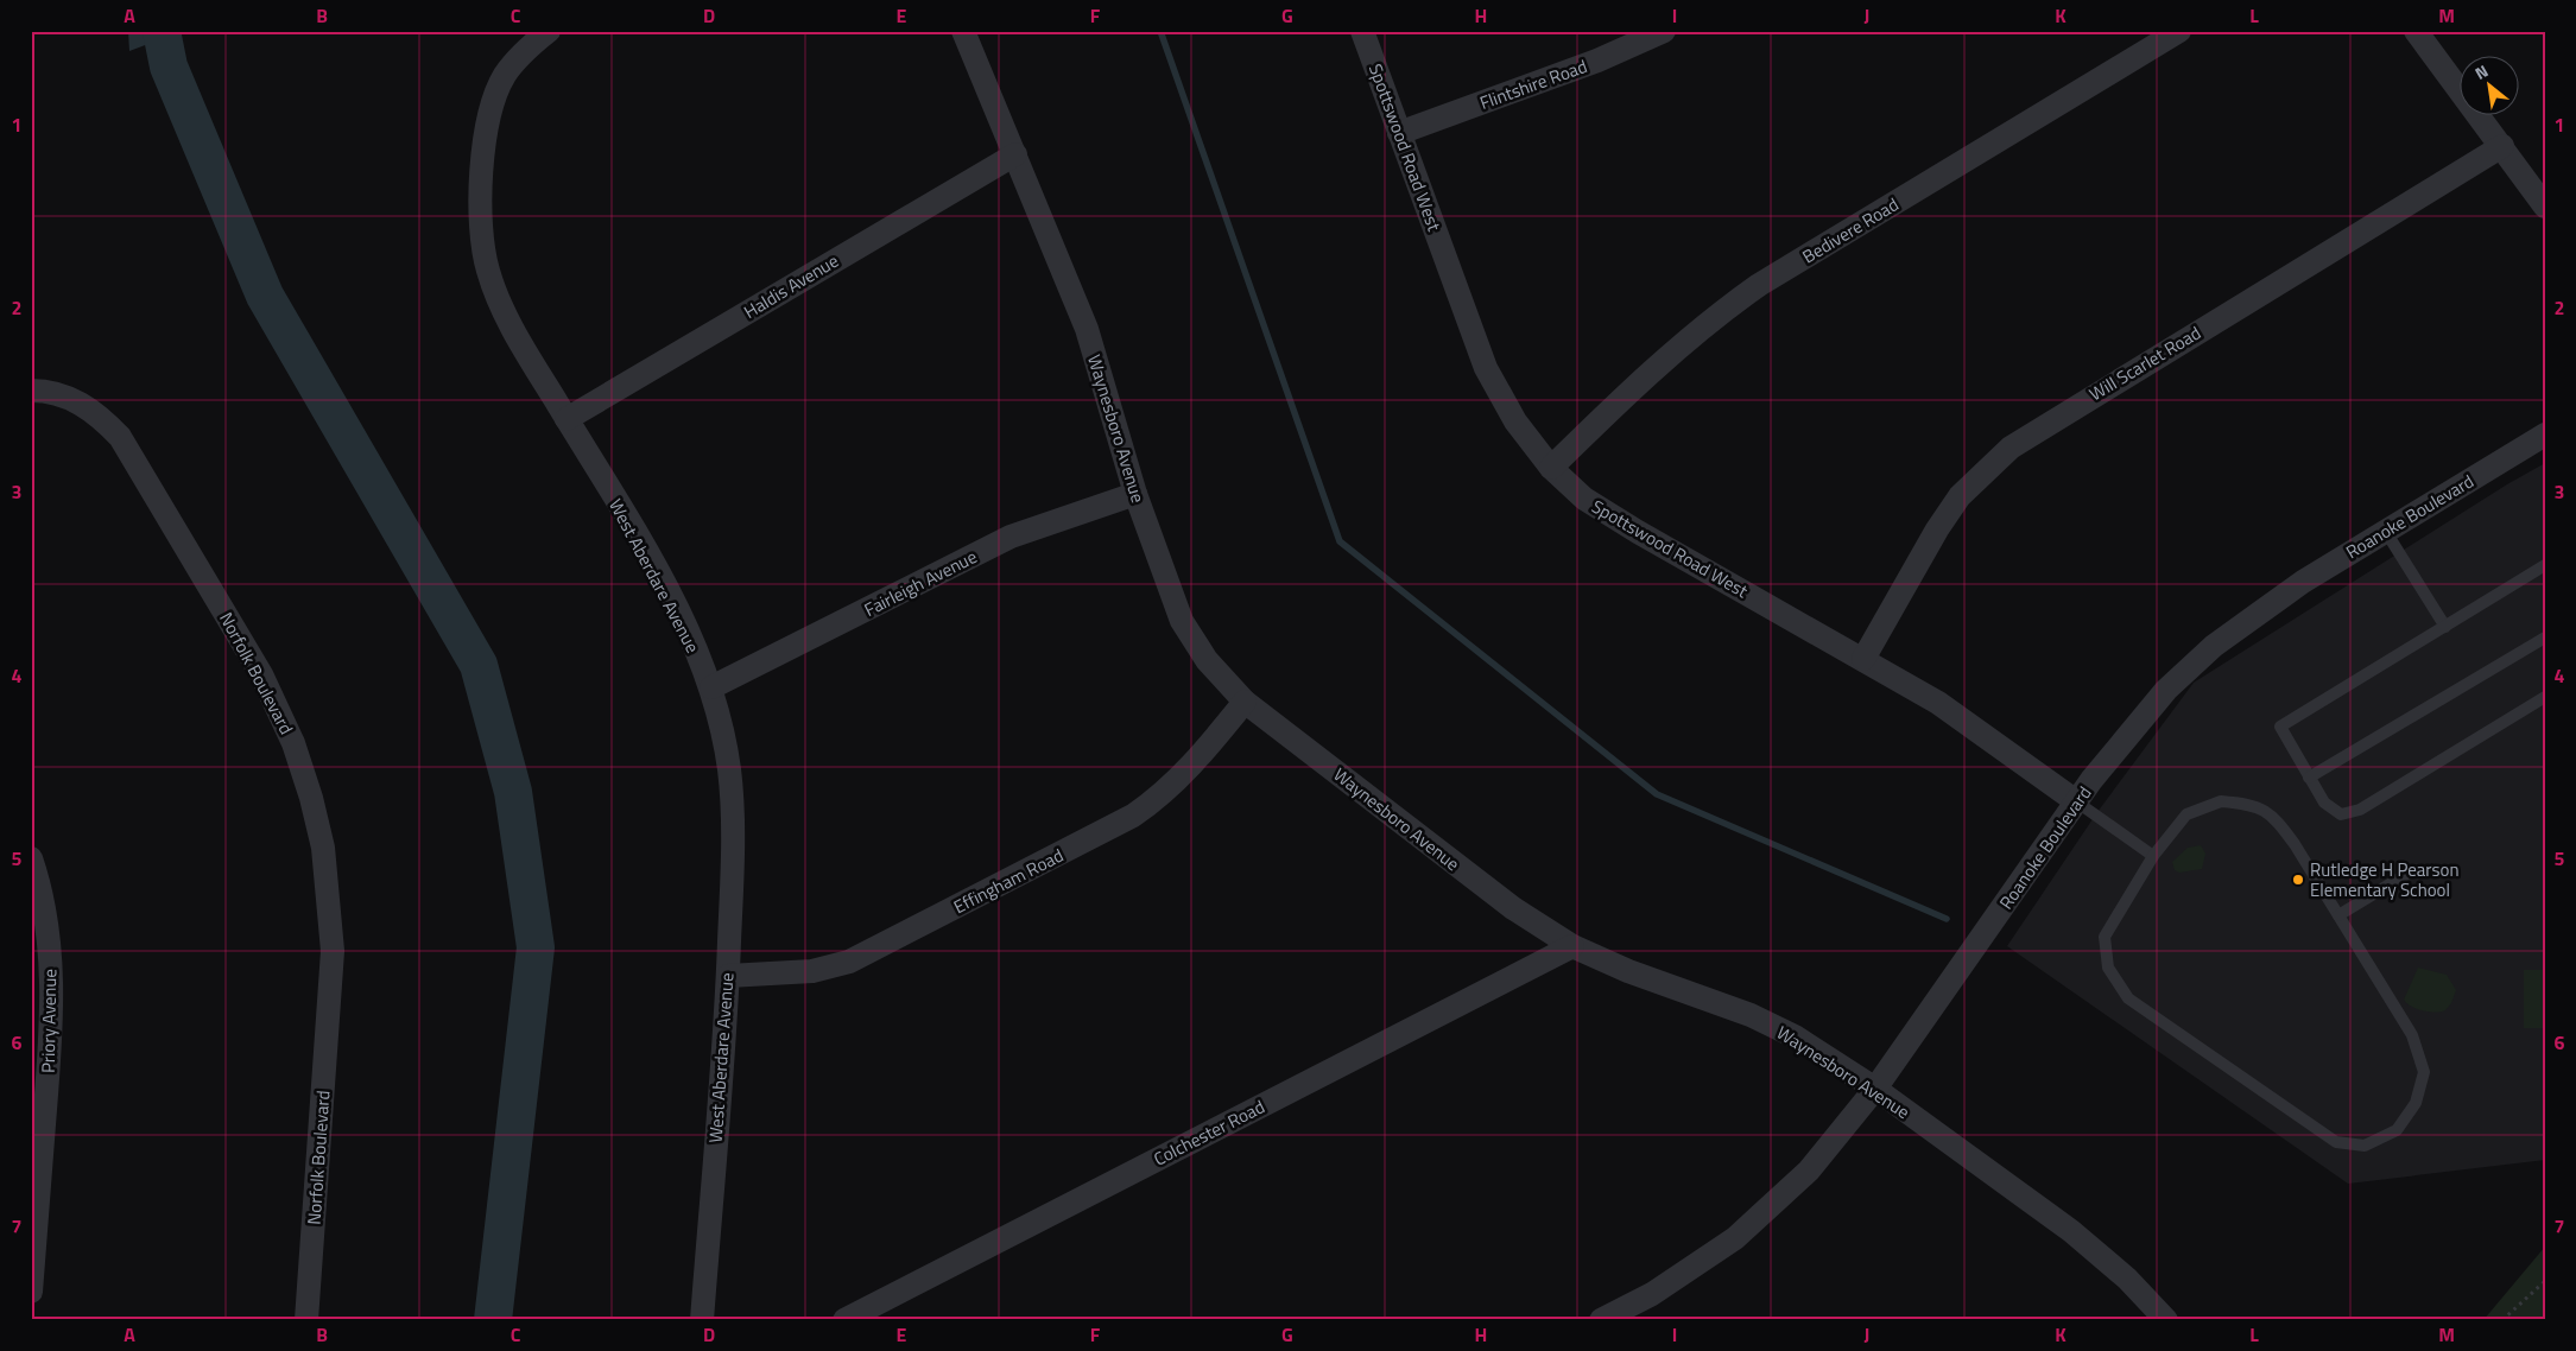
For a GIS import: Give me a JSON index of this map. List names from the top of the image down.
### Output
{
  "streets": {
    "street": [
      "Flintshire Road",
      "Spottswood Road West",
      "Bedivere Road",
      "Haldis Avenue",
      "Will Scarlet Road",
      "Waynesboro Avenue",
      "Roanoke Boulevard",
      "West Aberdare Avenue",
      "Fairleigh Avenue",
      "Norfolk Boulevard",
      "Effingham Road",
      "Priory Avenue",
      "Colchester Road"
    ]
  },
  "crossings": [
    ["Flintshire Road", "Spottswood Road West"],
    ["Spottswood Road West", "Bedivere Road"],
    ["Spottswood Road West", "Will Scarlet Road"],
    ["Spottswood Road West", "Roanoke Boulevard"],
    ["Haldis Avenue", "Waynesboro Avenue"],
    ["Haldis Avenue", "West Aberdare Avenue"],
    ["Waynesboro Avenue", "Roanoke Boulevard"],
    ["Waynesboro Avenue", "Fairleigh Avenue"],
    ["Waynesboro Avenue", "Effingham Road"],
    ["Waynesboro Avenue", "Colchester Road"],
    ["West Aberdare Avenue", "Fairleigh Avenue"],
    ["West Aberdare Avenue", "Effingham Road"]
  ],
  "places": ["Rutledge H Pearson Elementary School"],
  "north": "top left",
  "grid": {
    "columns": [
      "A",
      "B",
      "C",
      "D",
      "E",
      "F",
      "G",
      "H",
      "I",
      "J",
      "K",
      "L",
      "M"
    ],
    "rows": [
      "1",
      "2",
      "3",
      "4",
      "5",
      "6",
      "7"
    ]
  }
}
